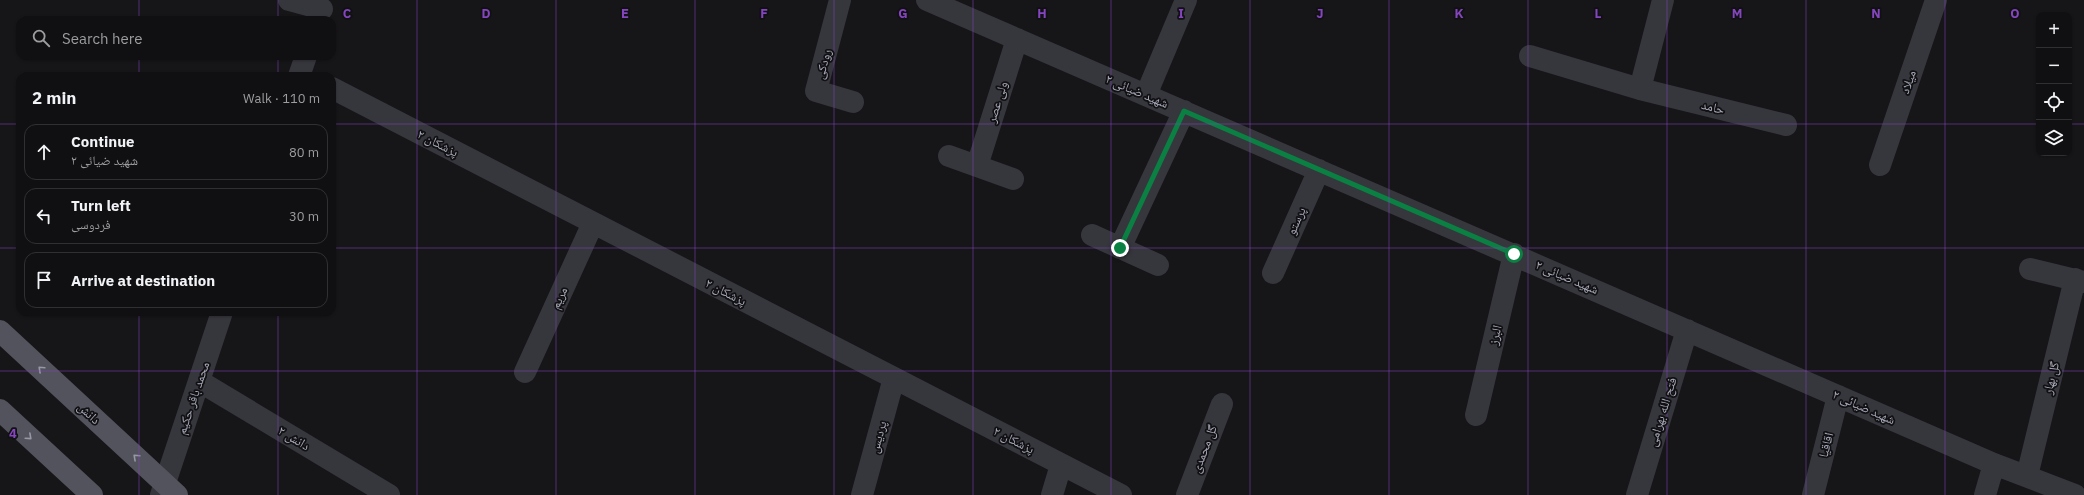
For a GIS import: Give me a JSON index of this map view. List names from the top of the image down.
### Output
{
  "streets": {
    "main road": ["دانش"],
    "street": [
      "رودکی",
      "میلاد",
      "شهید ضیائی ۲",
      "ولی عصر",
      "حامد",
      "پزشکان ۲",
      "پرستو",
      "مریم",
      "البرز",
      "گل بهار",
      "محمد باقر حکیم",
      "فتح الله بهرامی",
      "پردیس",
      "دانش ۲",
      "اقاقیا",
      "گل محمدی"
    ]
  },
  "crossings": [
    ["شهید ضیائی ۲", "ولی عصر"],
    ["شهید ضیائی ۲", "پرستو"],
    ["شهید ضیائی ۲", "البرز"],
    ["شهید ضیائی ۲", "گل بهار"],
    ["شهید ضیائی ۲", "فتح الله بهرامی"],
    ["شهید ضیائی ۲", "اقاقیا"],
    ["پزشکان ۲", "مریم"],
    ["پزشکان ۲", "پردیس"],
    ["محمد باقر حکیم", "دانش"],
    ["محمد باقر حکیم", "دانش ۲"]
  ],
  "page": {
    "map_buttons": ["+", "−"],
    "search": "Search here",
    "heading": ["2 min", "Walk · 110 m"],
    "list": [
      ["Continue", "شهید ضیائی ۲", "80 m"],
      ["Turn left", "فردوسی", "30 m"],
      "Arrive at destination"
    ]
  },
  "grid": {
    "columns": [
      "C",
      "D",
      "E",
      "F",
      "G",
      "H",
      "I",
      "J",
      "K",
      "L",
      "M",
      "N",
      "O"
    ],
    "rows": ["4"]
  }
}
